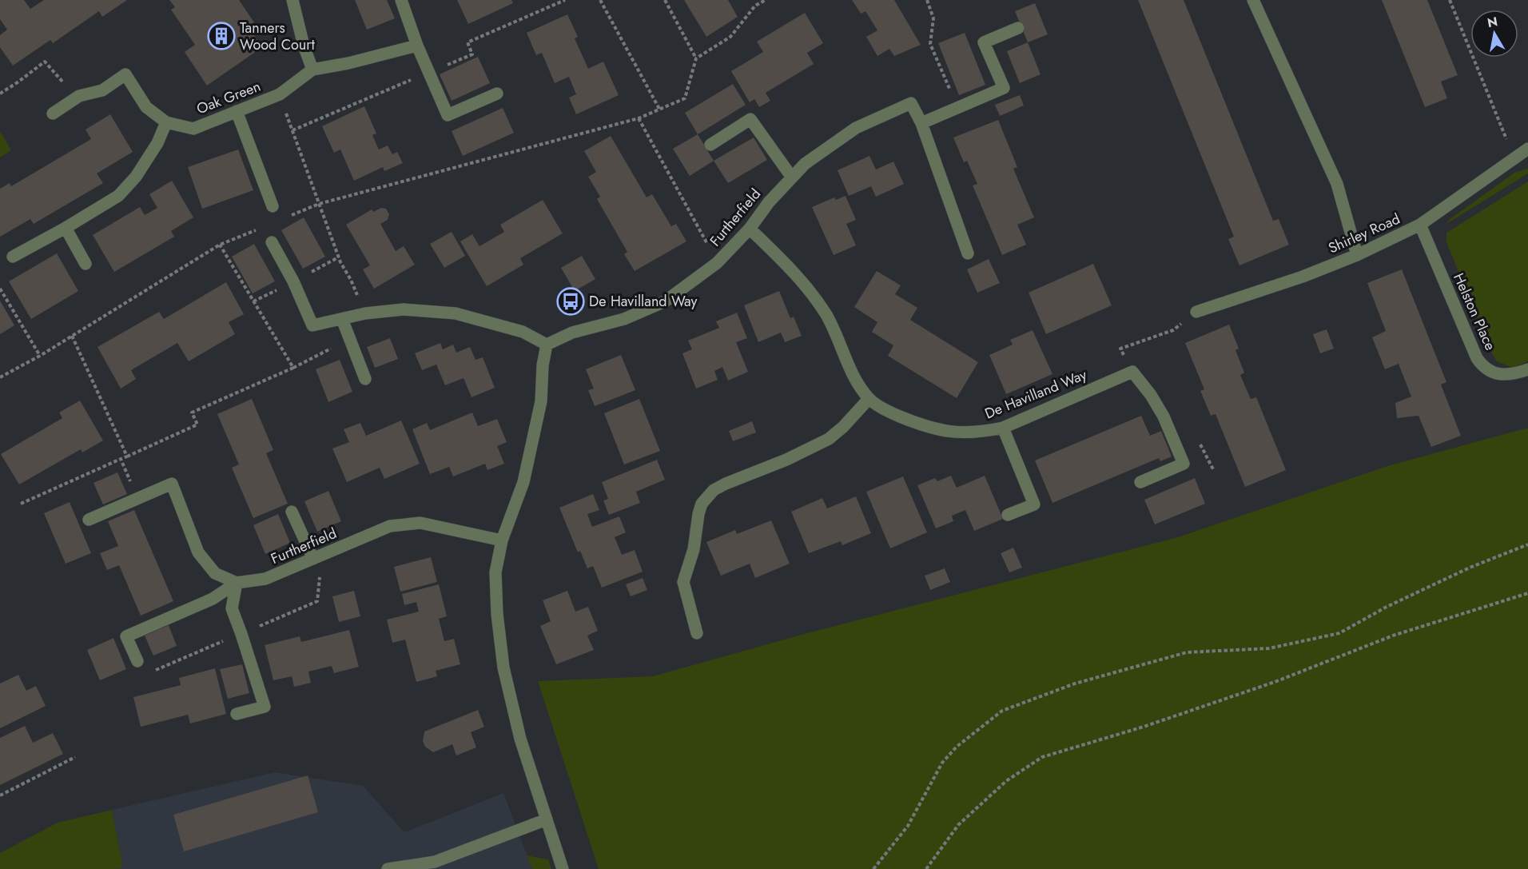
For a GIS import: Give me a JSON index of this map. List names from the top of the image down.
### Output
{
  "streets": {
    "street": [
      "Oak Green",
      "Furtherfield",
      "Shirley Road",
      "Helston Place",
      "De Havilland Way"
    ]
  },
  "crossings": [
    ["Furtherfield", "De Havilland Way"],
    ["Shirley Road", "Helston Place"]
  ],
  "places": {
    "building": ["Tanners Wood Court"],
    "bus stop": ["De Havilland Way"]
  },
  "north": "top"
}
